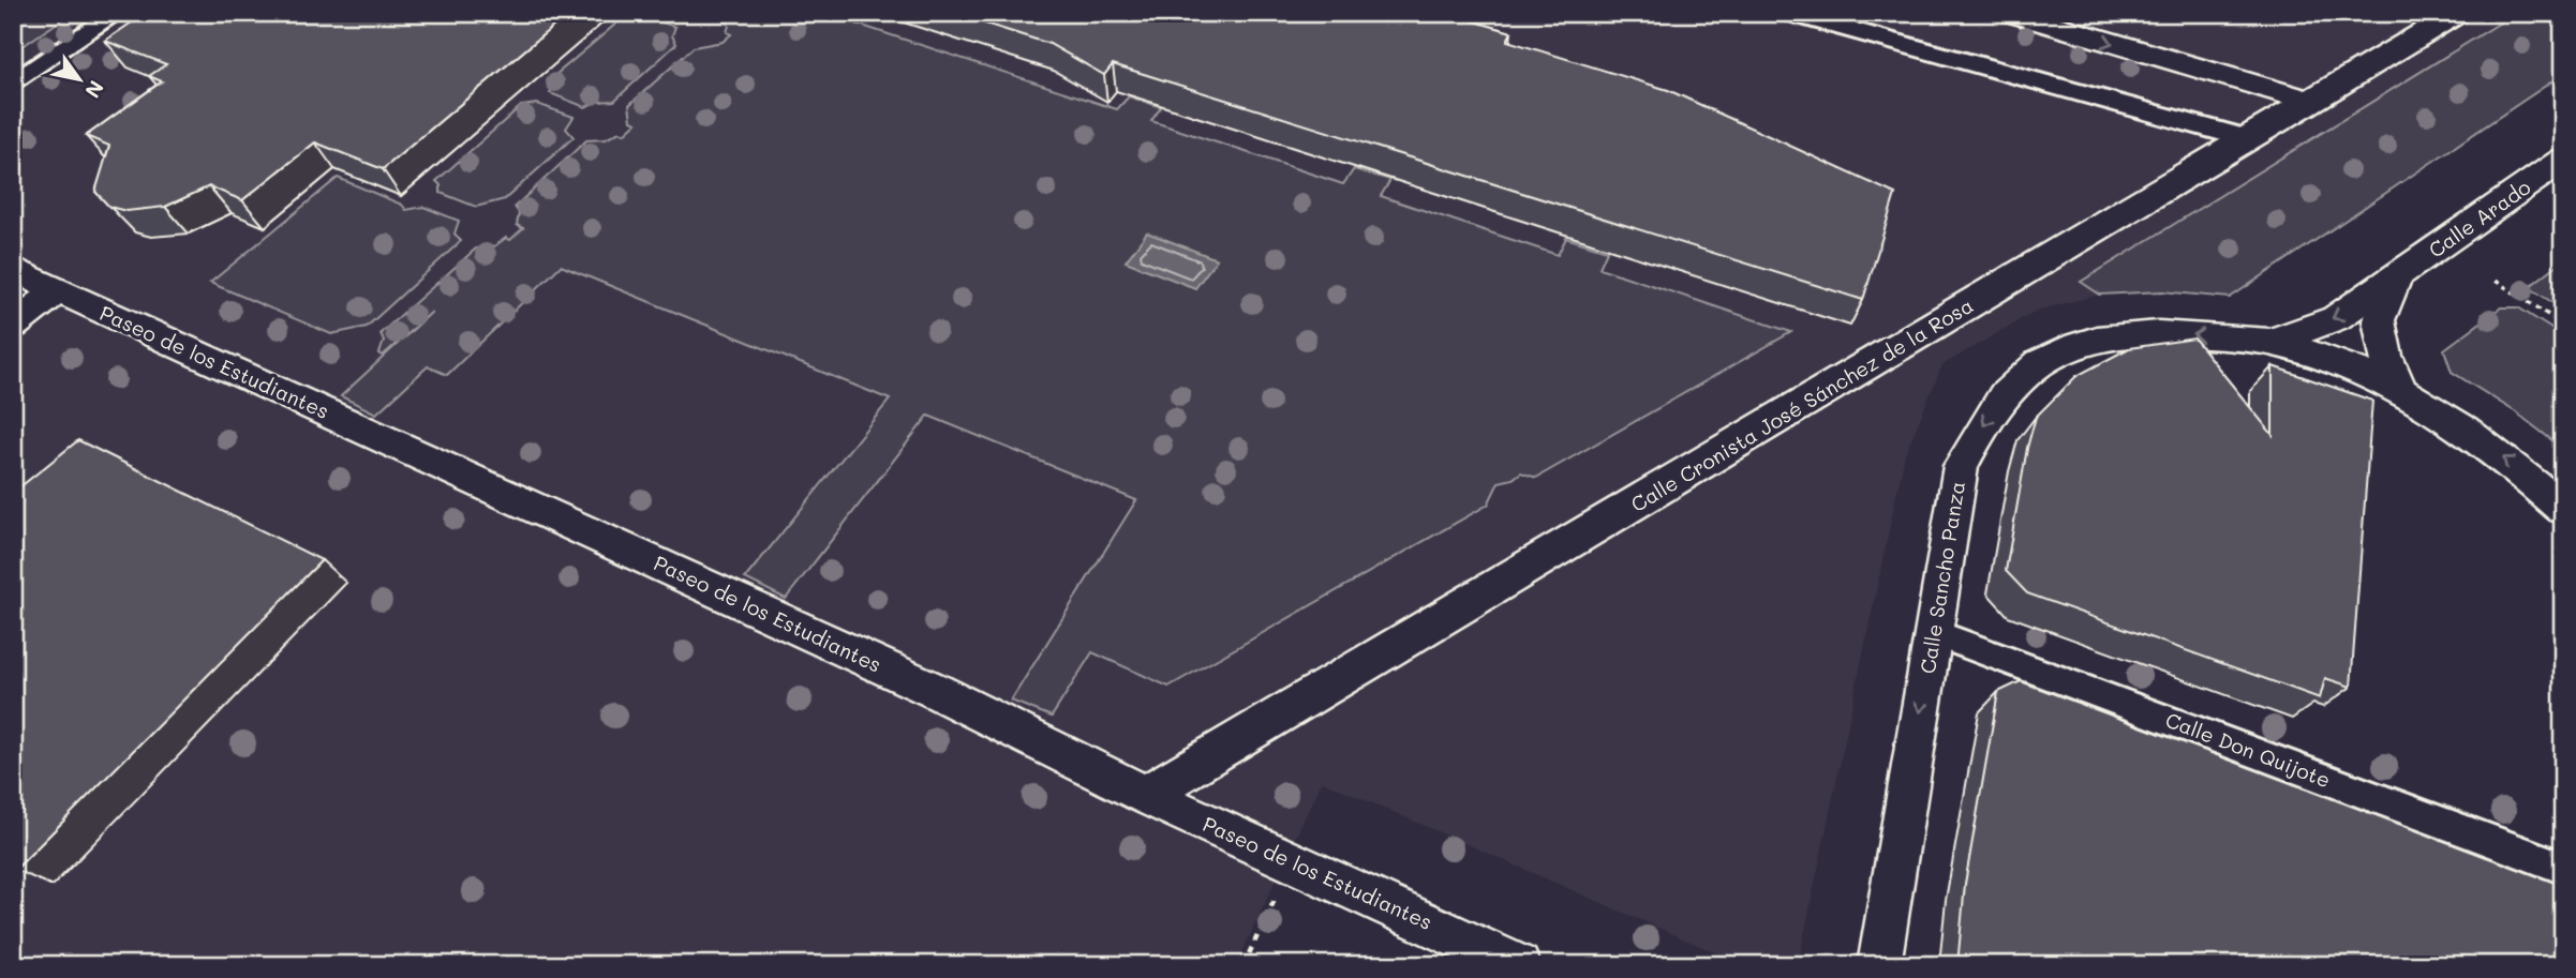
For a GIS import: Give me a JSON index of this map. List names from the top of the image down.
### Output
{
  "streets": {
    "street": [
      "Calle Arado",
      "Paseo de los Estudiantes",
      "Calle Cronista José Sánchez de la Rosa",
      "Calle Sancho Panza",
      "Calle Don Quijote"
    ]
  },
  "crossings": [
    ["Calle Arado", "Calle Sancho Panza"],
    ["Paseo de los Estudiantes", "Calle Cronista José Sánchez de la Rosa"],
    ["Calle Sancho Panza", "Calle Don Quijote"]
  ],
  "one_way": ["Calle Arado", "Calle Sancho Panza"],
  "north": "bottom right"
}
